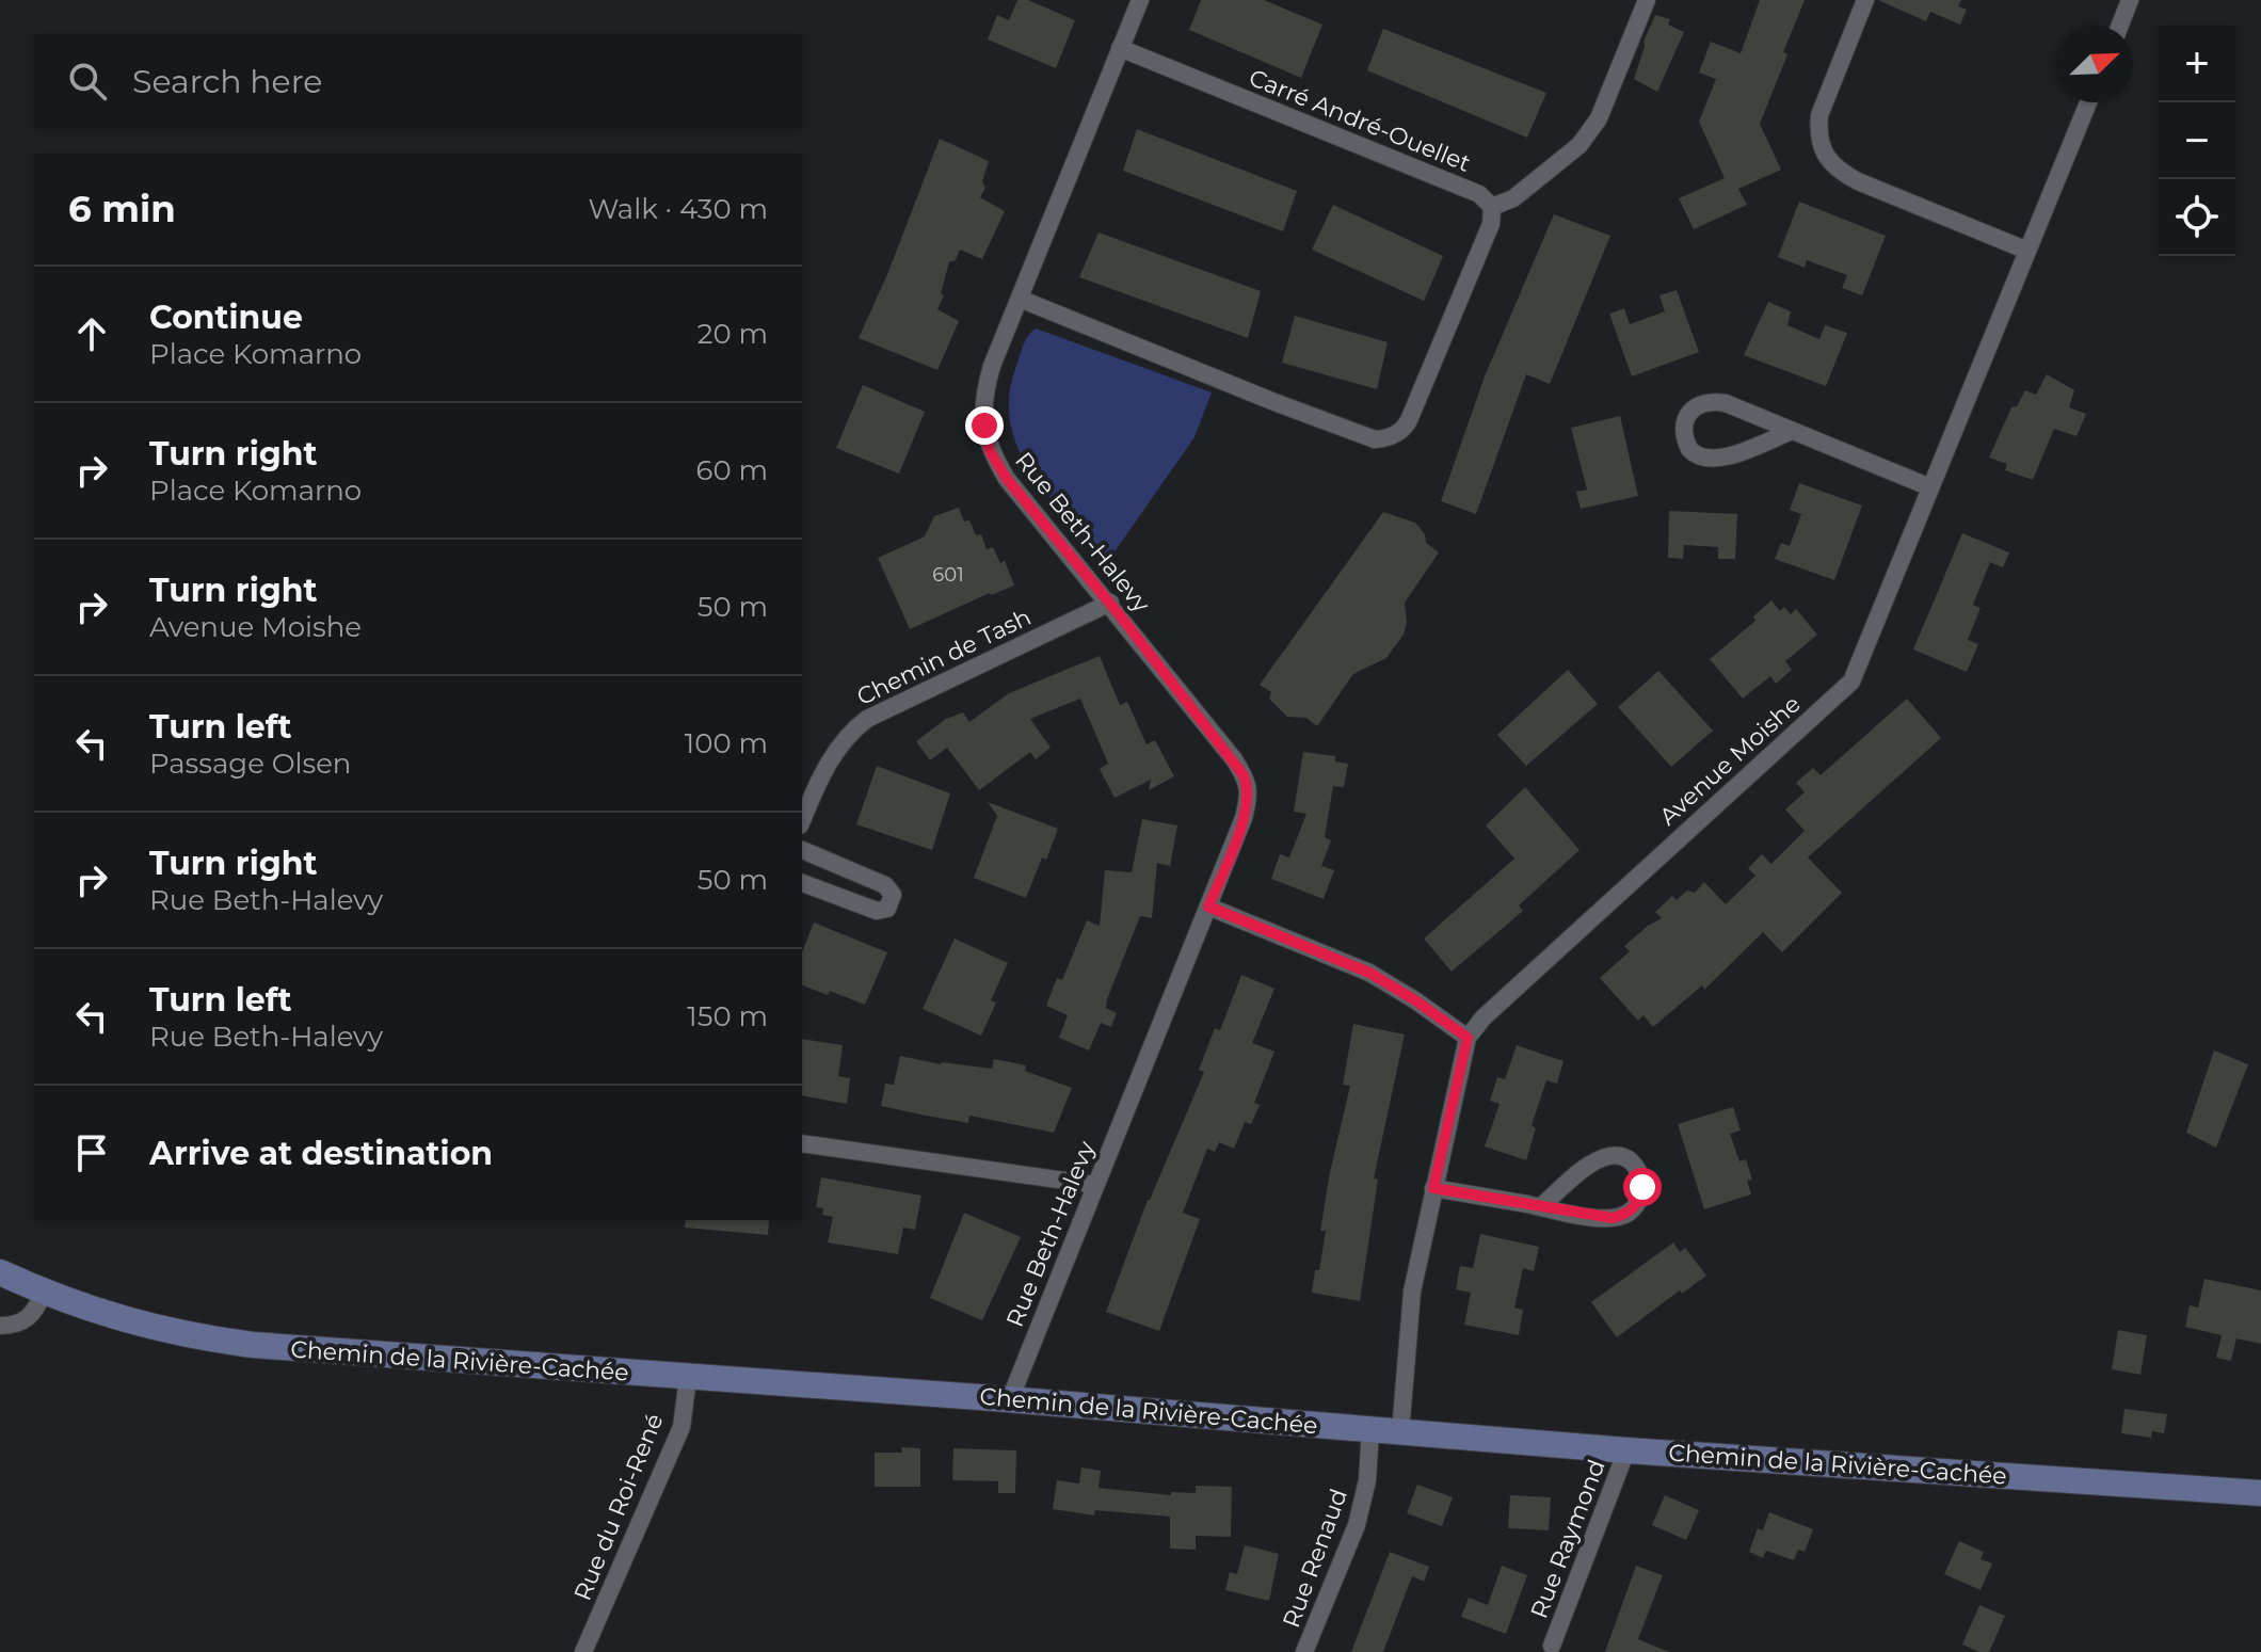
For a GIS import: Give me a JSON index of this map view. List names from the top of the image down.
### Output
{
  "streets": {
    "street": [
      "Carré André-Ouellet",
      "Rue Beth-Halevy",
      "Chemin de Tash",
      "Avenue Moishe",
      "Chemin de la Rivière-Cachée",
      "Rue du Roi-René",
      "Rue Raymond",
      "Rue Renaud"
    ]
  },
  "crossings": [
    ["Carré André-Ouellet", "Rue Beth-Halevy"],
    ["Rue Beth-Halevy", "Chemin de Tash"],
    ["Rue Beth-Halevy", "Chemin de la Rivière-Cachée"],
    ["Avenue Moishe", "Chemin de la Rivière-Cachée"],
    ["Chemin de la Rivière-Cachée", "Rue du Roi-René"],
    ["Chemin de la Rivière-Cachée", "Rue Raymond"],
    ["Chemin de la Rivière-Cachée", "Rue Renaud"]
  ],
  "house_numbers": ["601"],
  "north": "top right",
  "page": {
    "map_buttons": ["+", "−"],
    "search": "Search here",
    "heading": ["6 min", "Walk · 430 m"],
    "list": [
      ["Continue", "Place Komarno", "20 m"],
      ["Turn right", "Place Komarno", "60 m"],
      ["Turn right", "Avenue Moishe", "50 m"],
      ["Turn left", "Passage Olsen", "100 m"],
      ["Turn right", "Rue Beth-Halevy", "50 m"],
      ["Turn left", "Rue Beth-Halevy", "150 m"],
      "Arrive at destination"
    ]
  }
}
